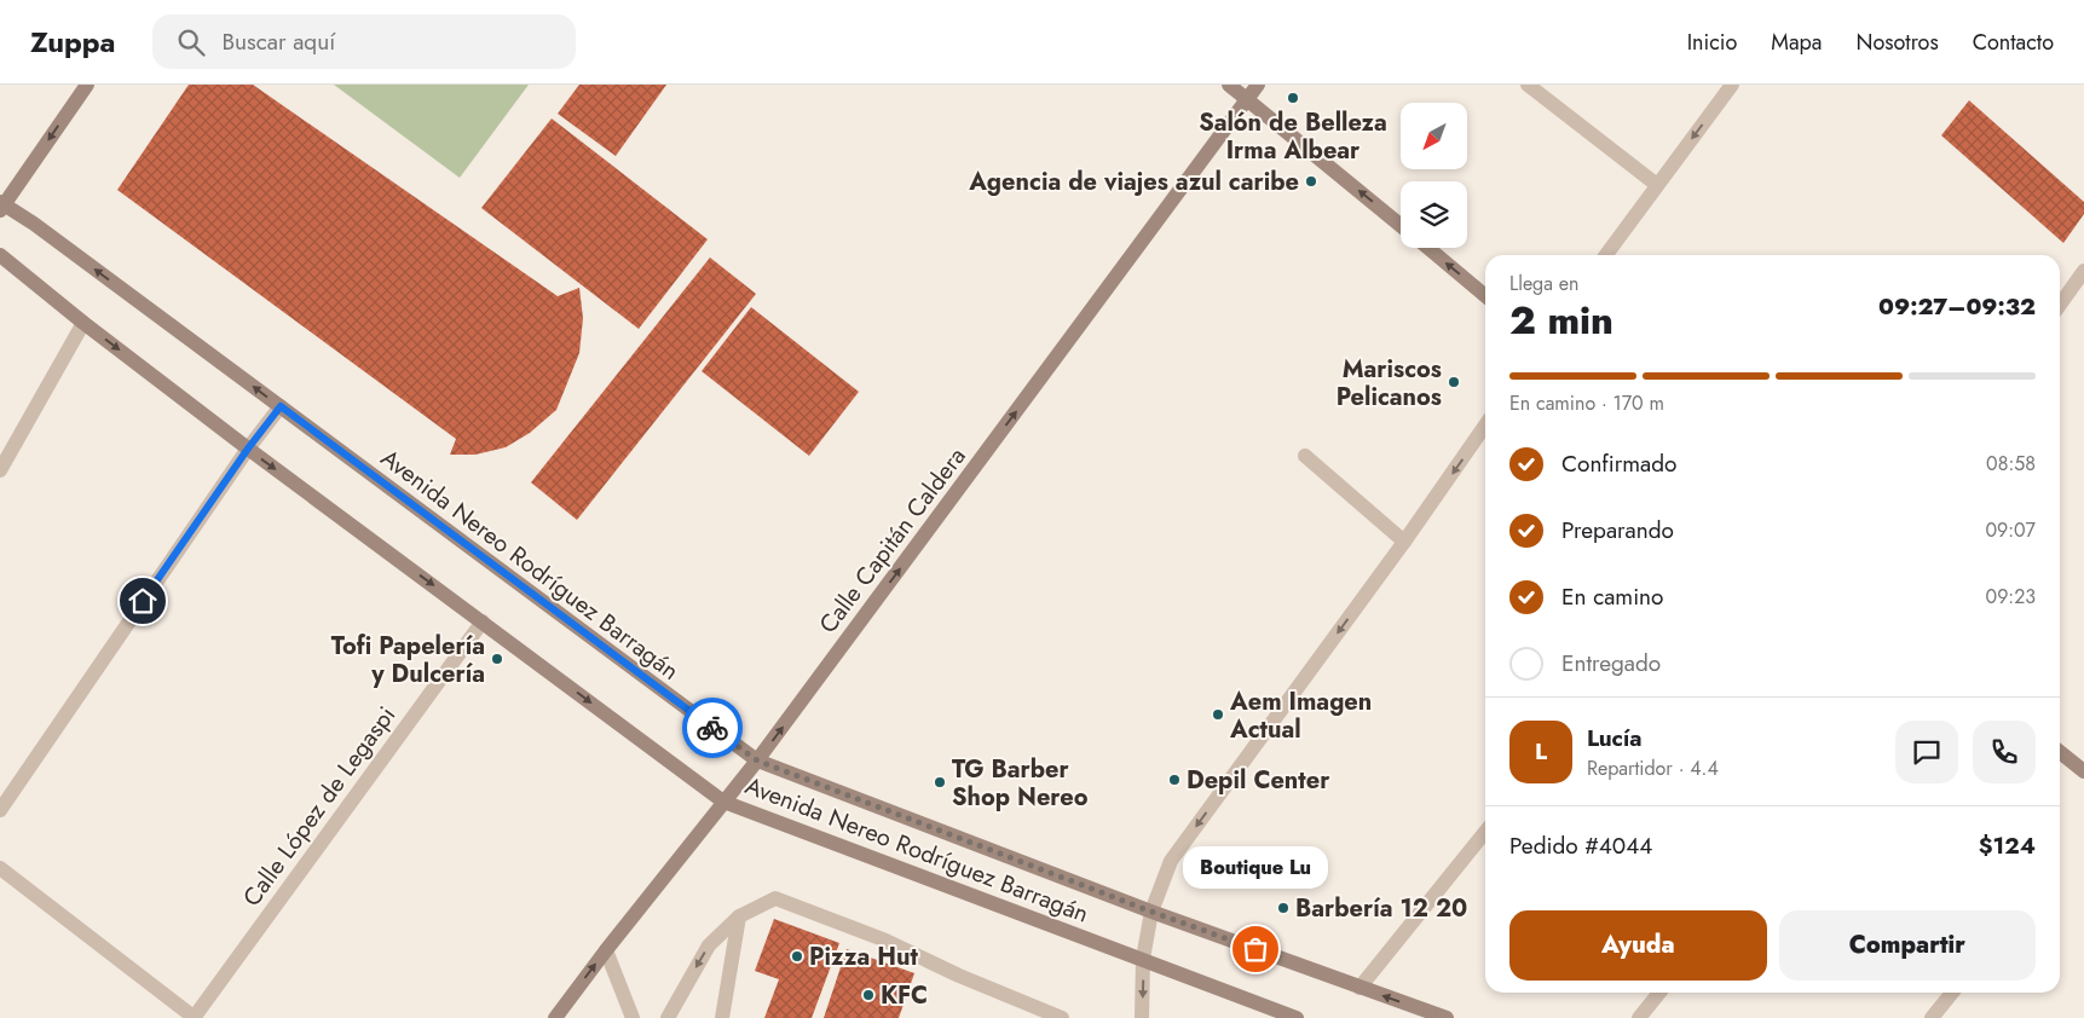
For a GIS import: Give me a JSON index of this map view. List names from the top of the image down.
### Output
{
  "streets": {
    "street": ["Calle Capitán Caldera", "Avenida Nereo Rodríguez Barragán", "Calle López de Legaspi"]
  },
  "crossings": [
    ["Calle Capitán Caldera", "Avenida Nereo Rodríguez Barragán"],
    ["Avenida Nereo Rodríguez Barragán", "Calle López de Legaspi"]
  ],
  "one_way": ["Calle Capitán Caldera"],
  "places": [
    "Salón de Belleza Irma Albear",
    "Agencia de viajes azul caribe",
    "Mariscos Pelicanos",
    "Tofi Papelería y Dulcería",
    "Aem Imagen Actual",
    "Depil Center",
    "TG Barber Shop Nereo",
    "Barbería 12 20",
    "Boutique Lu",
    "Pizza Hut",
    "KFC"
  ],
  "north": "bottom left",
  "page": {
    "header": "Zuppa",
    "search": "Buscar aquí",
    "nav": [
      "Inicio",
      "Mapa",
      "Nosotros",
      "Contacto"
    ],
    "heading": ["2 min", "Llega en", "09:27–09:32"],
    "panel": [
      "Lucía",
      "Repartidor · 4.4",
      "Pedido #4044",
      "$124"
    ],
    "bar": "En camino · 170 m",
    "list": [
      ["Confirmado", "08:58"],
      ["Preparando", "09:07"],
      ["En camino", "09:23"],
      "Entregado"
    ],
    "round": "L",
    "bubble": "Boutique Lu",
    "buttons": ["Ayuda", "Compartir"]
  }
}
